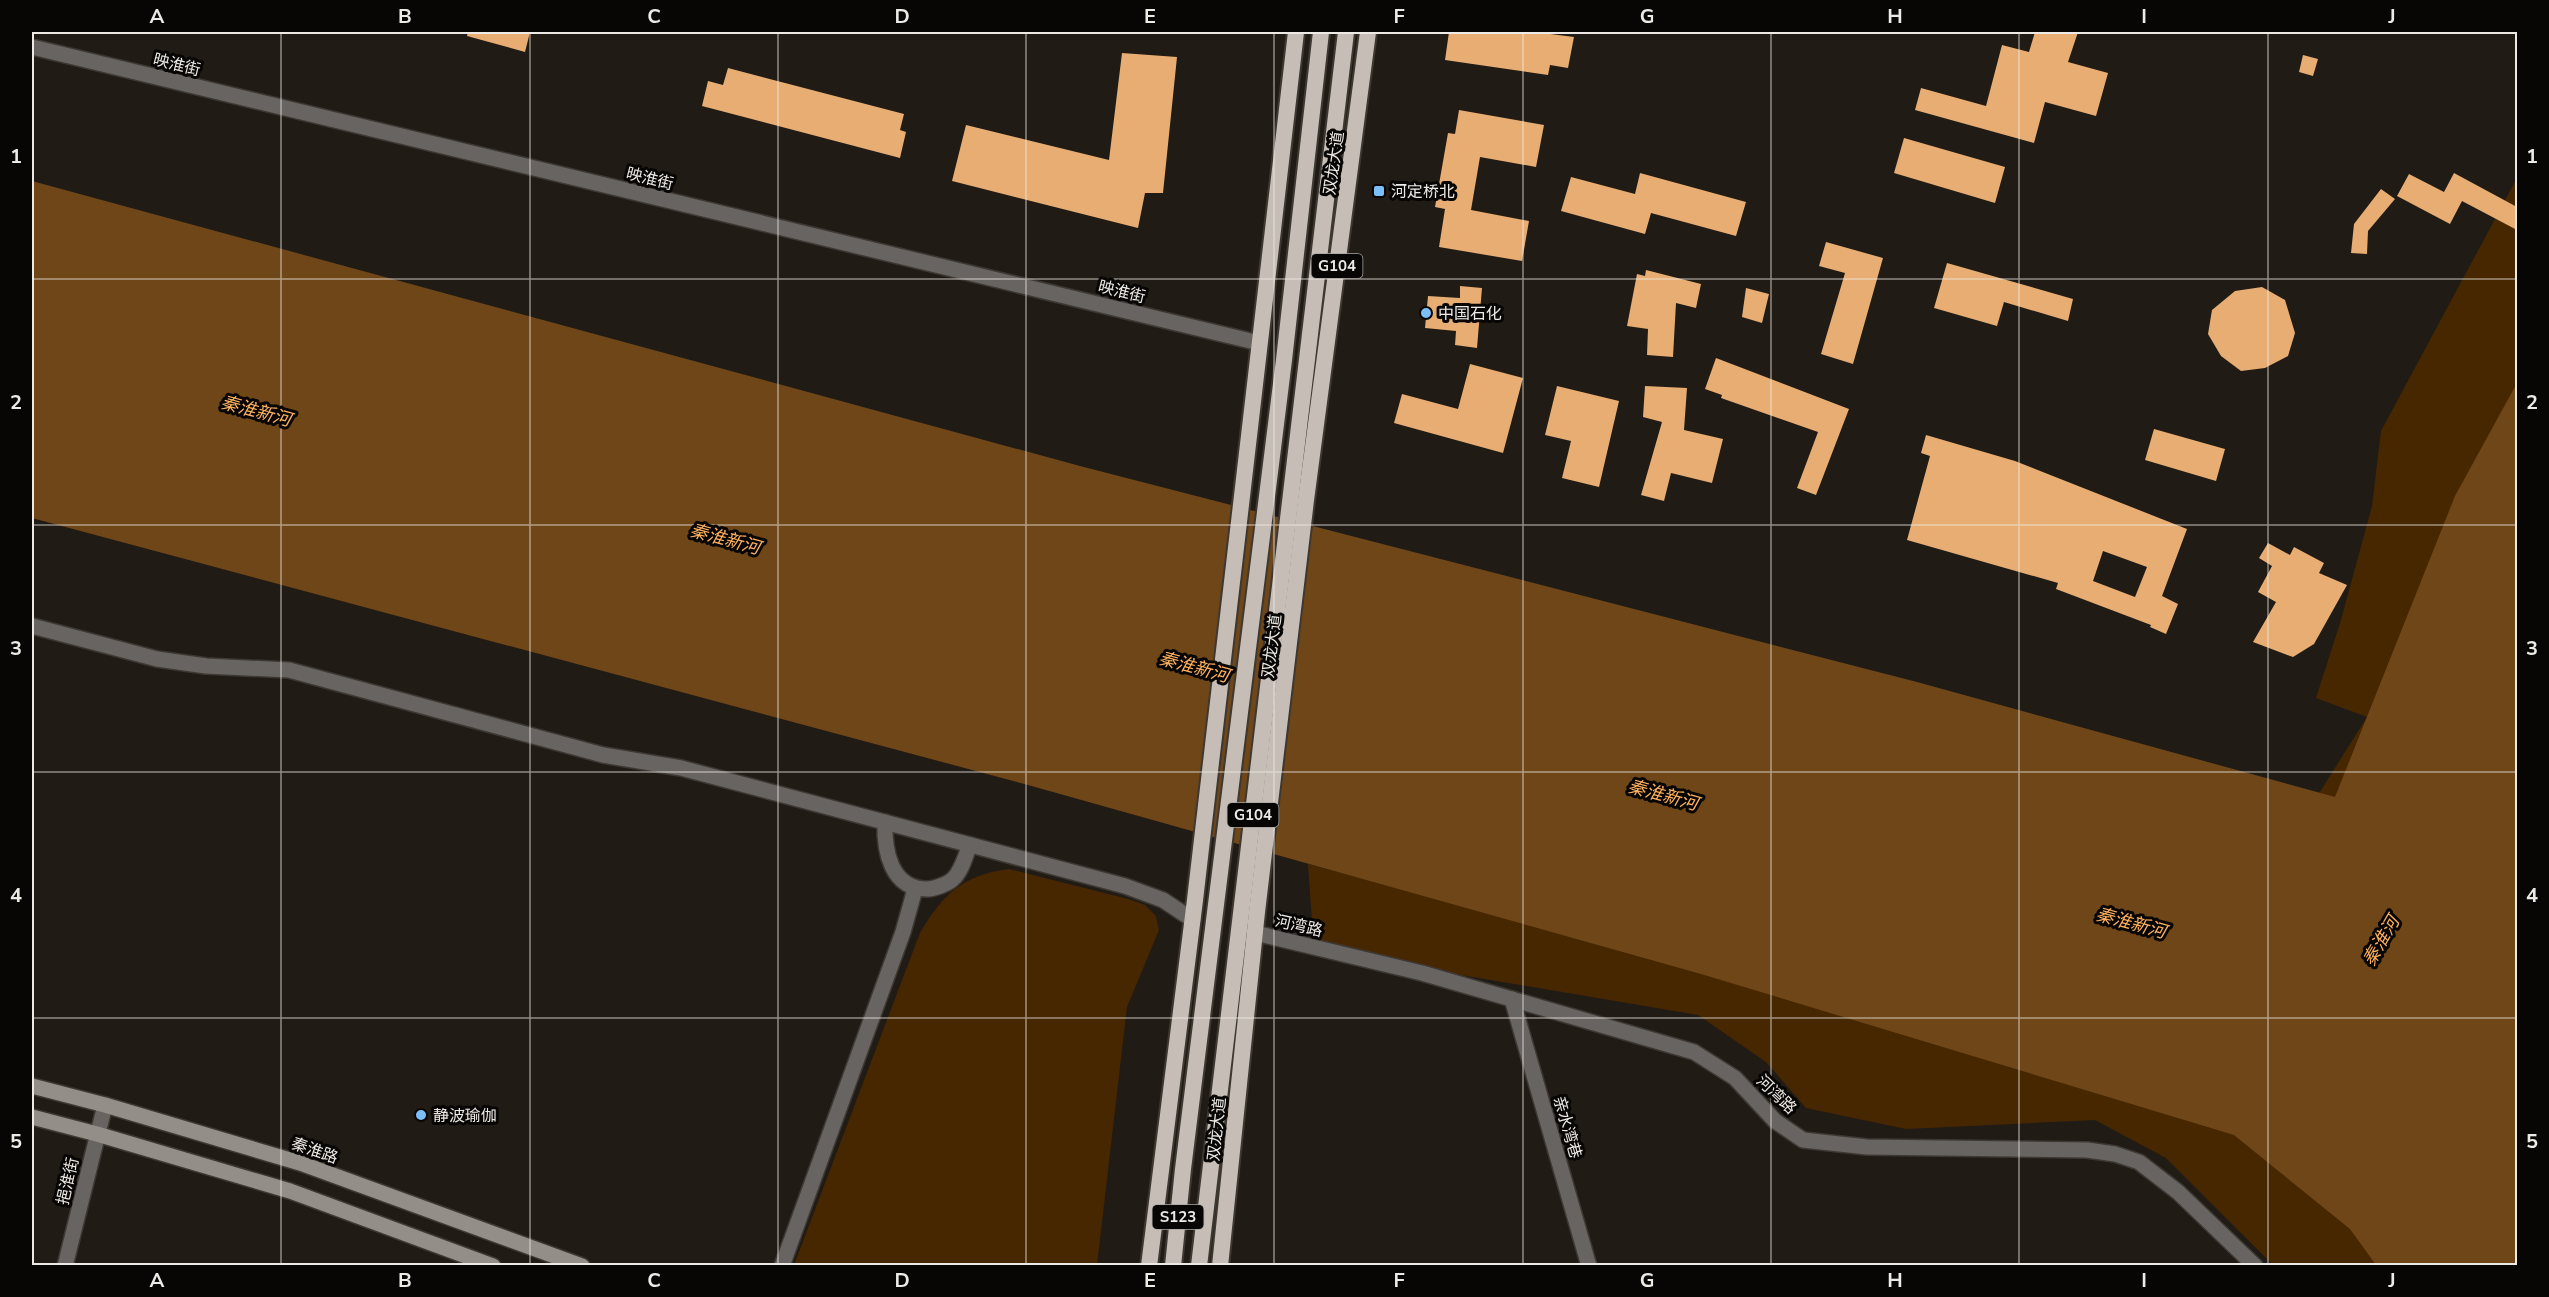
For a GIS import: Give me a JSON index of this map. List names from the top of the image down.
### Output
{
  "streets": {
    "highway": ["双龙大道", "G104", "S123"],
    "main road": ["秦淮路"],
    "street": [
      "映淮街",
      "河湾路",
      "亲水湾巷",
      "挹淮街"
    ]
  },
  "crossings": [
    ["映淮街", "G104"],
    ["双龙大道", "河湾路"],
    ["G104", "S123"],
    ["河湾路", "亲水湾巷"],
    ["秦淮路", "挹淮街"]
  ],
  "water": ["秦淮新河", "秦淮河"],
  "places": {
    "transit": ["河定桥北"],
    "other": ["中国石化", "静波瑜伽"]
  },
  "grid": {
    "columns": [
      "A",
      "B",
      "C",
      "D",
      "E",
      "F",
      "G",
      "H",
      "I",
      "J"
    ],
    "rows": [
      "1",
      "2",
      "3",
      "4",
      "5"
    ]
  }
}
